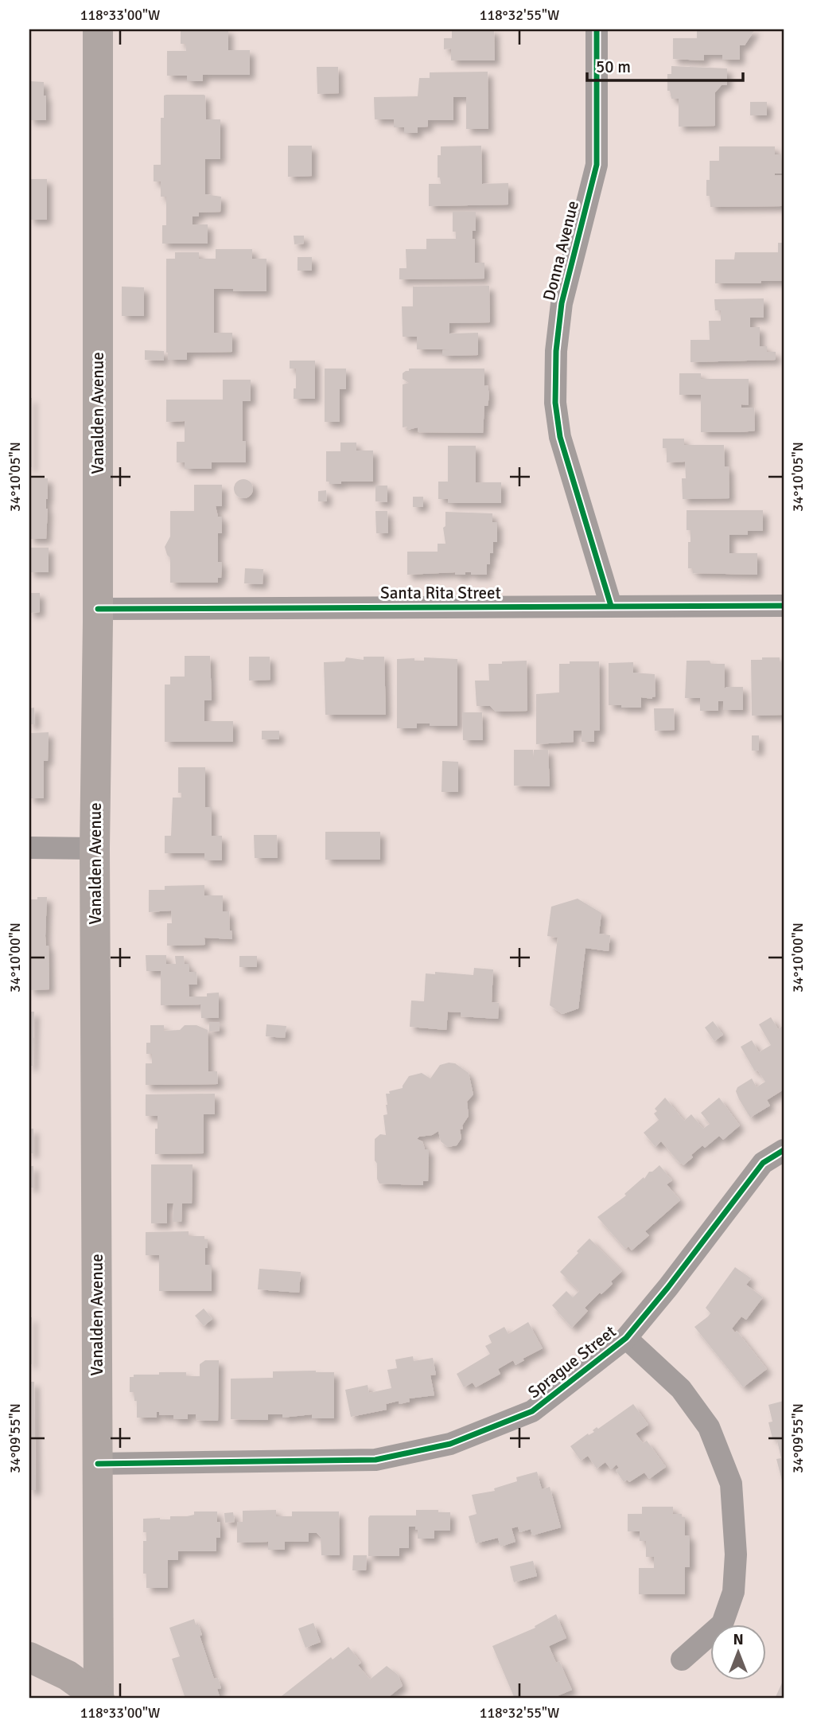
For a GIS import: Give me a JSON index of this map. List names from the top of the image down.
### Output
{
  "streets": {
    "main road": ["Vanalden Avenue"],
    "street": ["Donna Avenue", "Santa Rita Street", "Sprague Street"]
  },
  "crossings": [
    ["Donna Avenue", "Santa Rita Street"],
    ["Vanalden Avenue", "Santa Rita Street"],
    ["Vanalden Avenue", "Sprague Street"]
  ],
  "scale_bar": "50 m",
  "north": "top",
  "coordinates": [
    "118°33'00\"W",
    "118°32'55\"W",
    "34°10'05\"N",
    "34°10'00\"N",
    "34°09'55\"N"
  ]
}
